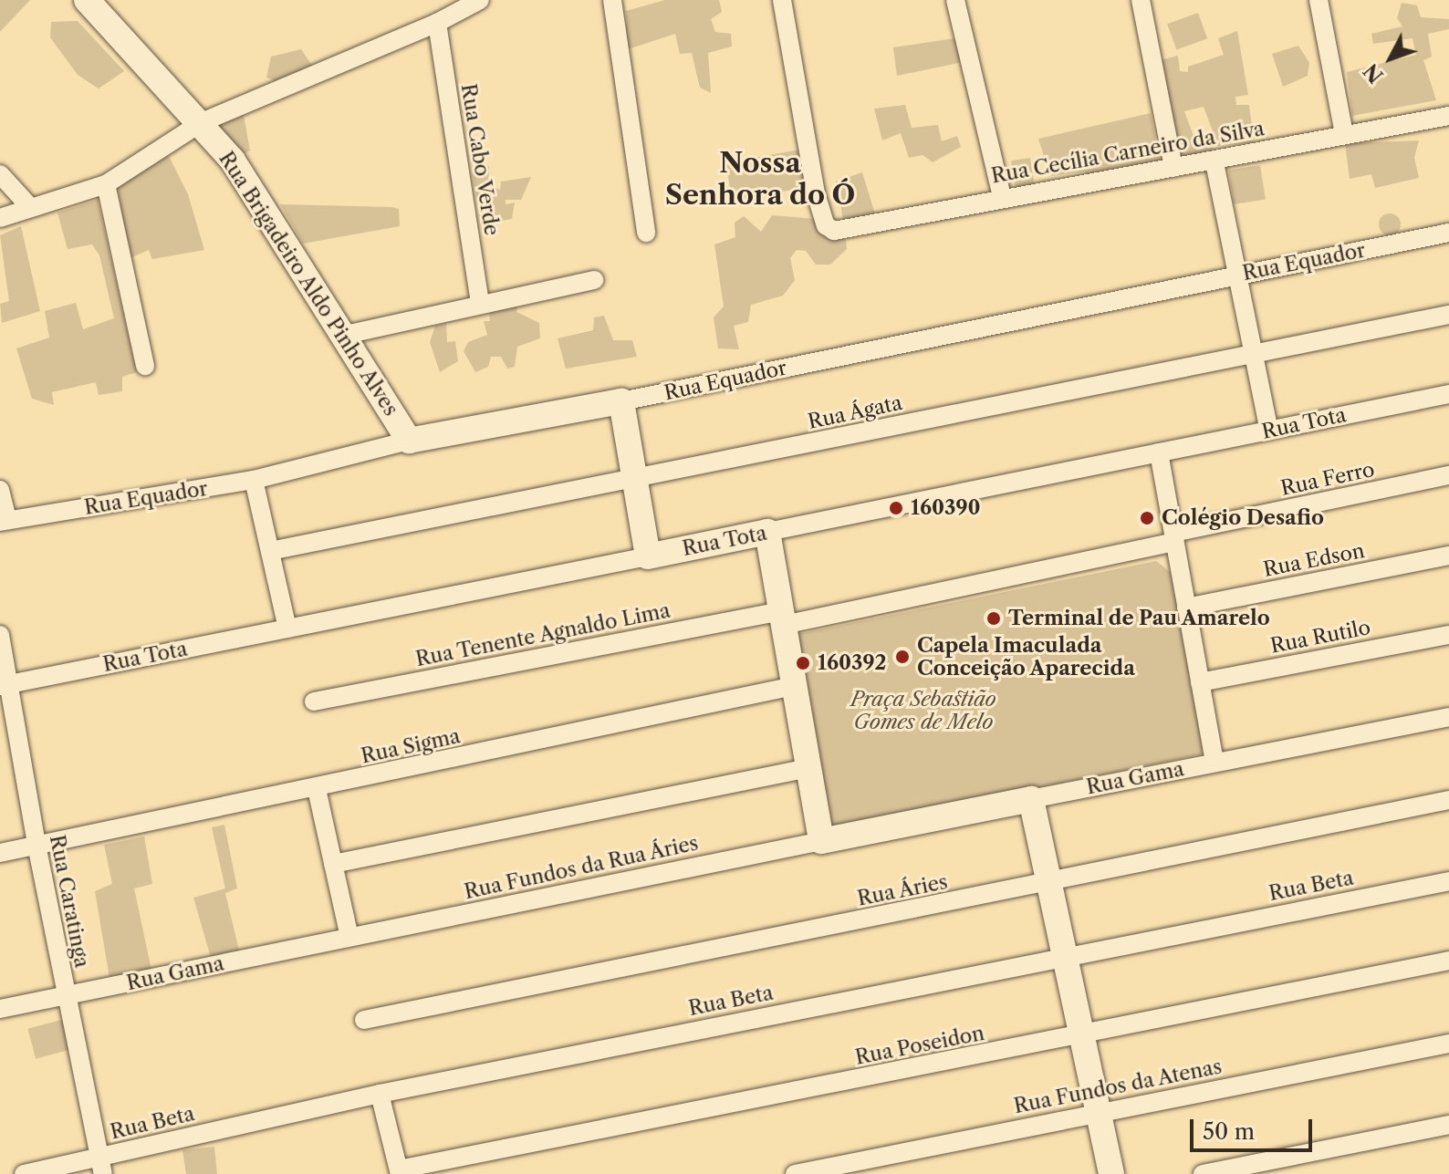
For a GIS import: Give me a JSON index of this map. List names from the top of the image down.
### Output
{
  "streets": {
    "street": [
      "Rua Cecília Carneiro da Silva",
      "Rua Cabo Verde",
      "Rua Equador",
      "Rua Brigadeiro Aldo Pinho Alves",
      "Rua Ágata",
      "Rua Tota",
      "Rua Ferro",
      "Rua Edson",
      "Rua Tenente Agnaldo Lima",
      "Rua Rutilo",
      "Rua Sigma",
      "Rua Gama",
      "Rua Fundos da Rua Áries",
      "Rua Beta",
      "Rua Áries",
      "Rua Caratinga",
      "Rua Poseidon",
      "Rua Fundos da Atenas"
    ]
  },
  "crossings": [
    ["Rua Equador", "Rua Brigadeiro Aldo Pinho Alves"],
    ["Rua Tota", "Rua Caratinga"],
    ["Rua Ferro", "Rua Tenente Agnaldo Lima"],
    ["Rua Sigma", "Rua Caratinga"],
    ["Rua Gama", "Rua Fundos da Rua Áries"],
    ["Rua Gama", "Rua Caratinga"],
    ["Rua Beta", "Rua Caratinga"]
  ],
  "districts": ["Nossa Senhora do Ó"],
  "parks": ["Praça Sebastião Gomes de Melo"],
  "places": [
    "160390",
    "Colégio Desafio",
    "Terminal de Pau Amarelo",
    "Capela Imaculada Conceição Aparecida",
    "160392"
  ],
  "scale_bar": "50 m",
  "north": "bottom left"
}
